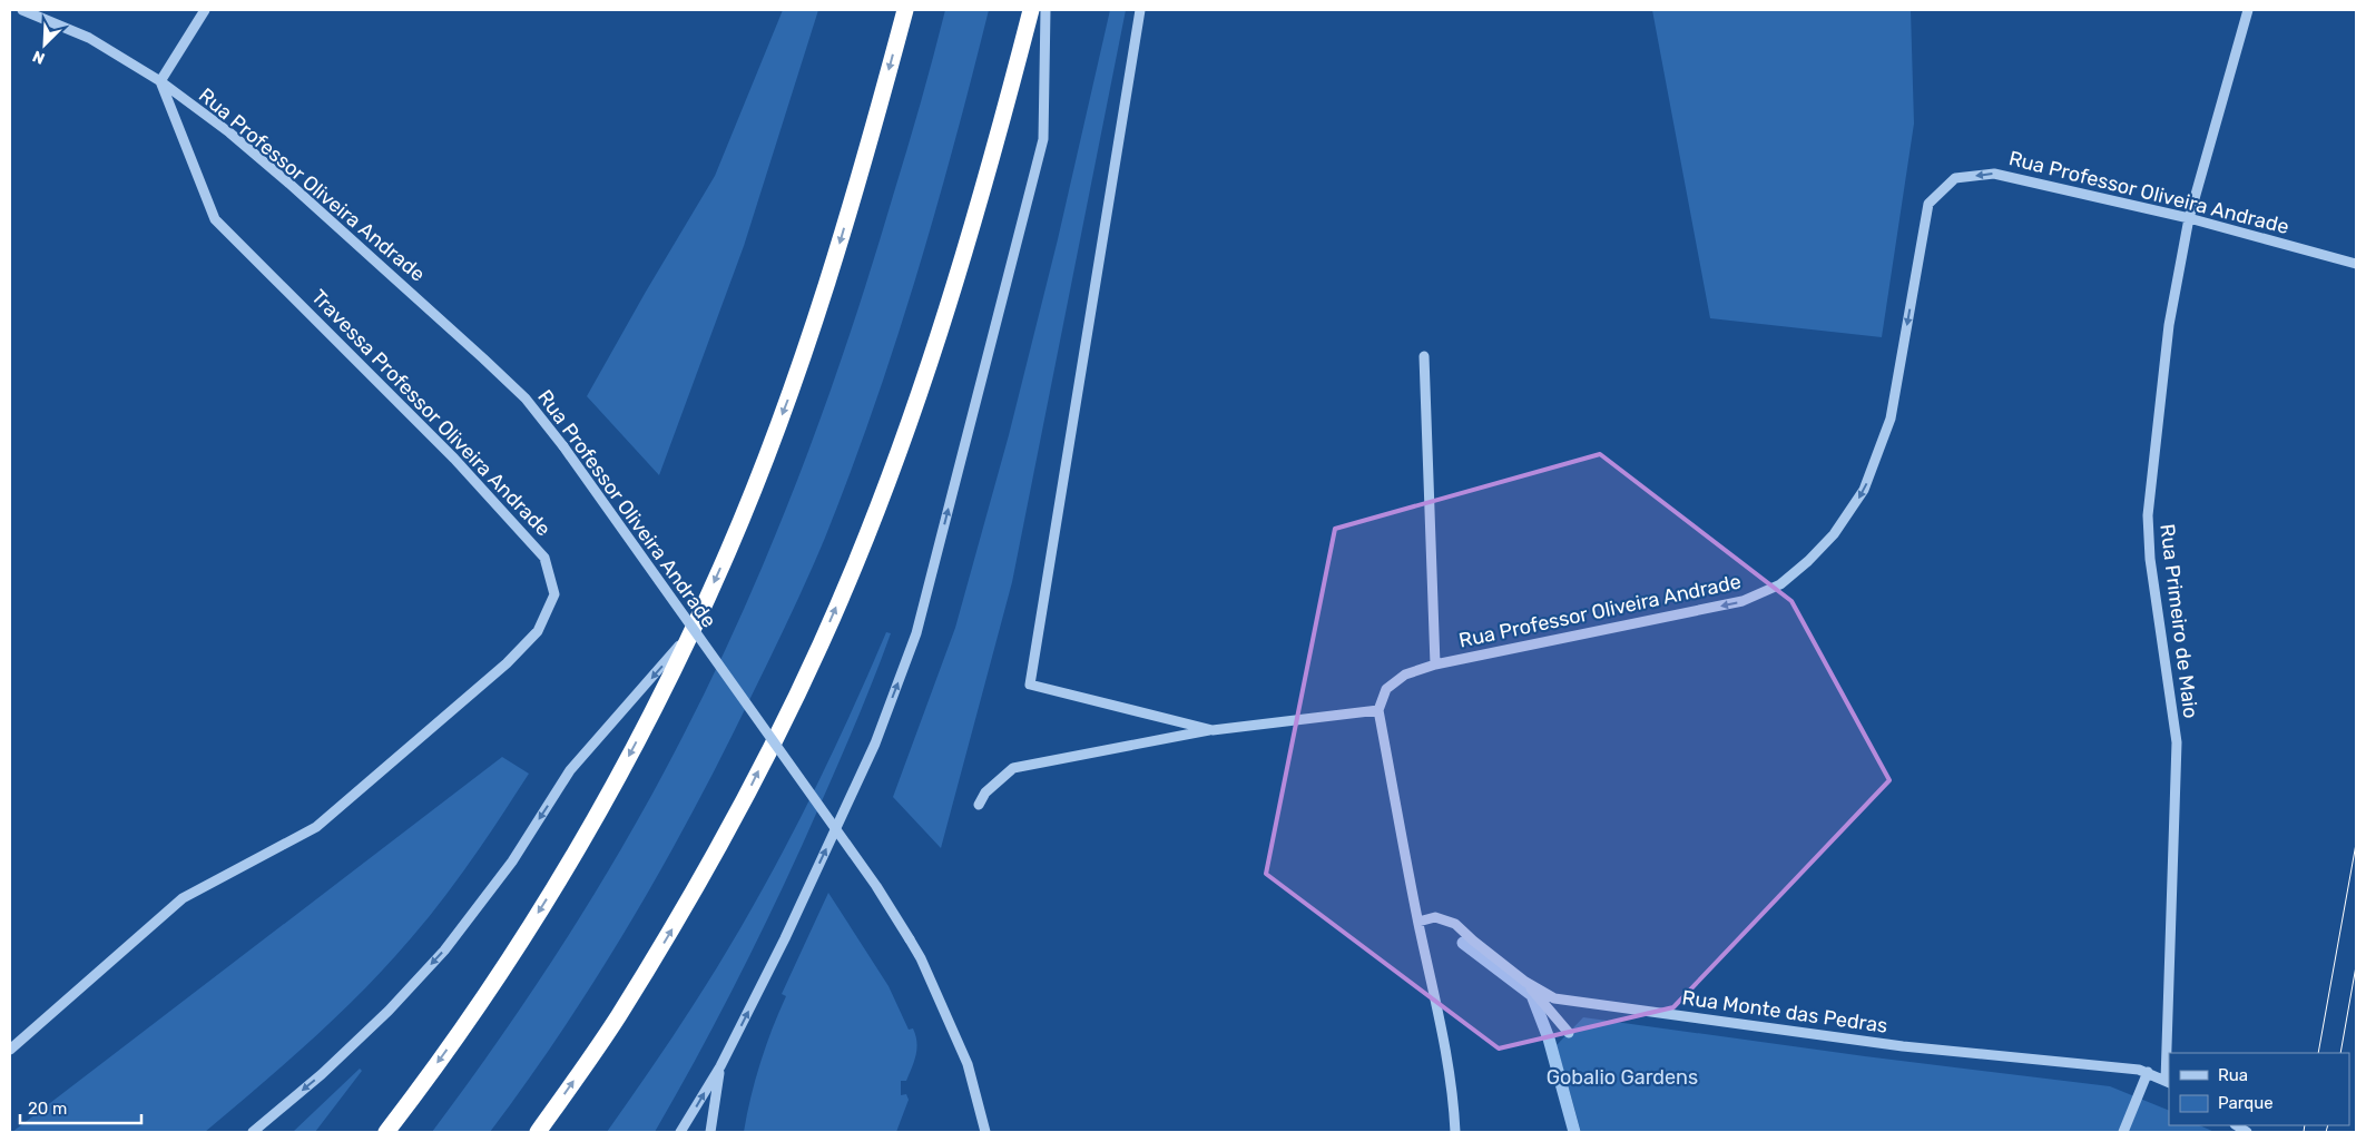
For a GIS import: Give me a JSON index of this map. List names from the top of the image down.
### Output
{
  "streets": {
    "street": [
      "Rua Professor Oliveira Andrade",
      "Travessa Professor Oliveira Andrade",
      "Rua Primeiro de Maio",
      "Rua Monte das Pedras"
    ]
  },
  "crossings": [
    ["Rua Professor Oliveira Andrade", "Travessa Professor Oliveira Andrade"],
    ["Rua Professor Oliveira Andrade", "Rua Primeiro de Maio"],
    ["Rua Primeiro de Maio", "Rua Monte das Pedras"]
  ],
  "parks": ["Gobalio Gardens"],
  "legend": ["Rua", "Parque"],
  "scale_bar": "20 m",
  "north": "bottom left"
}
